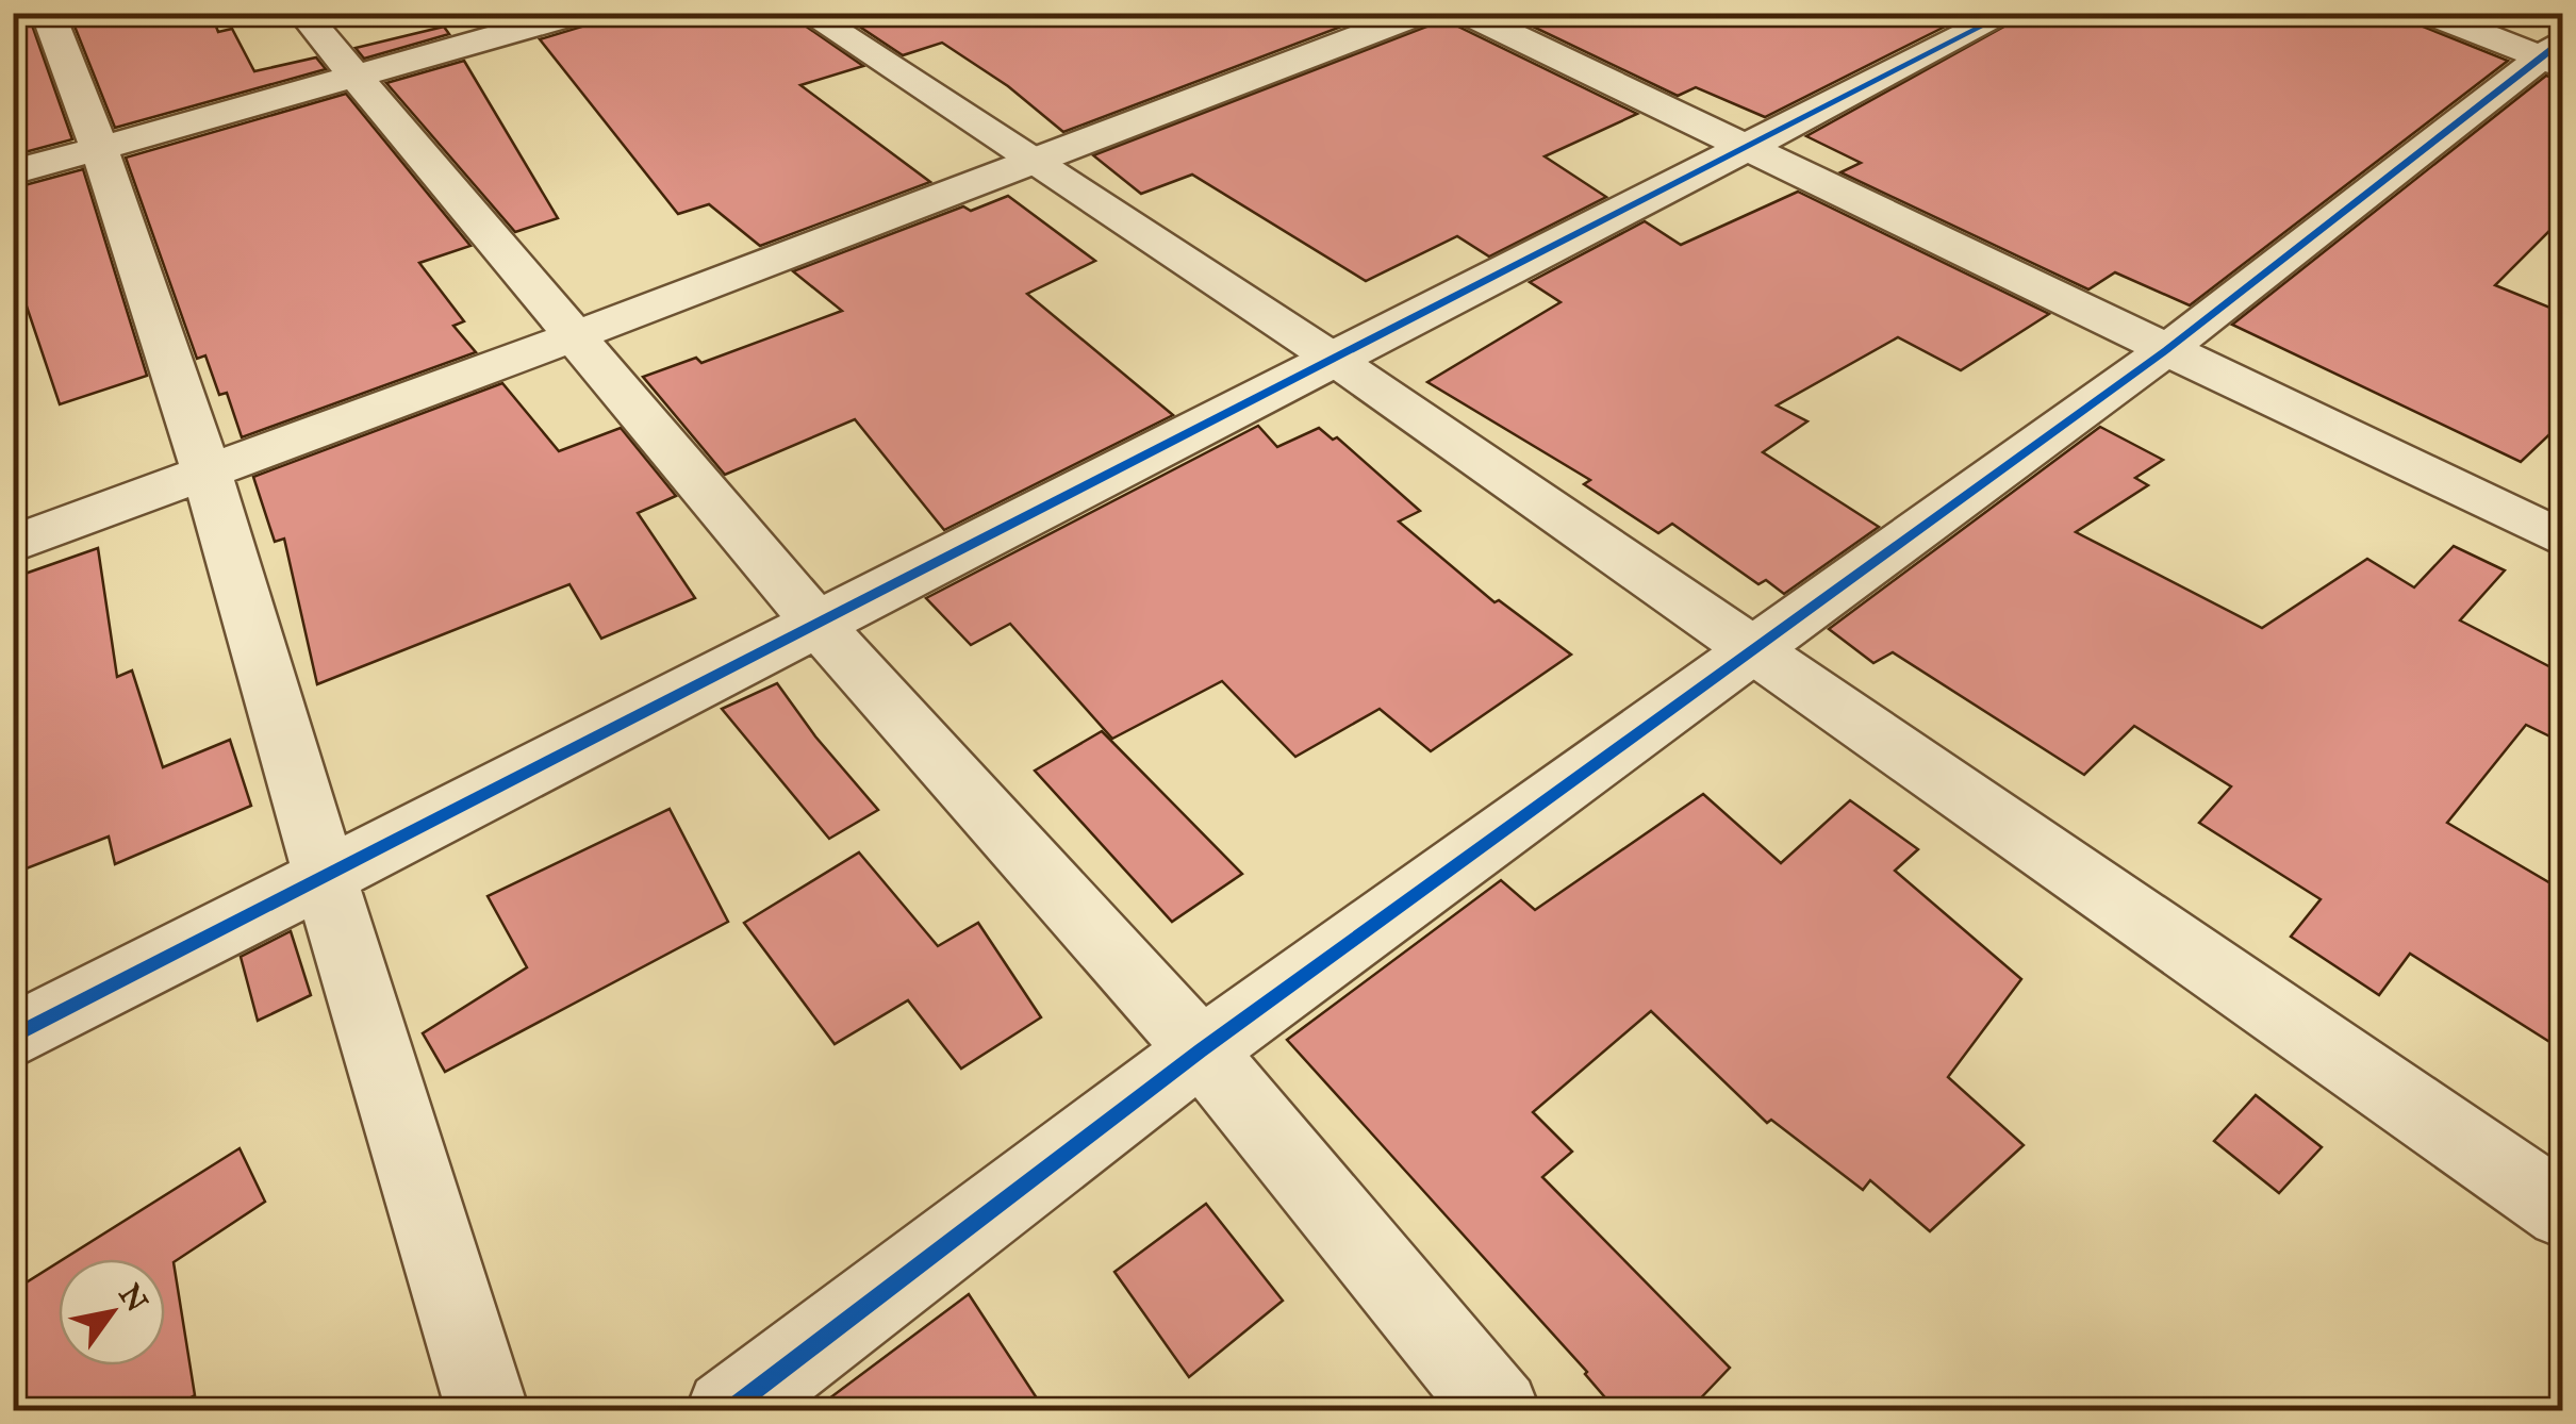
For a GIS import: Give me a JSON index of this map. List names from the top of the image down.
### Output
{
  "north": "top right"
}
